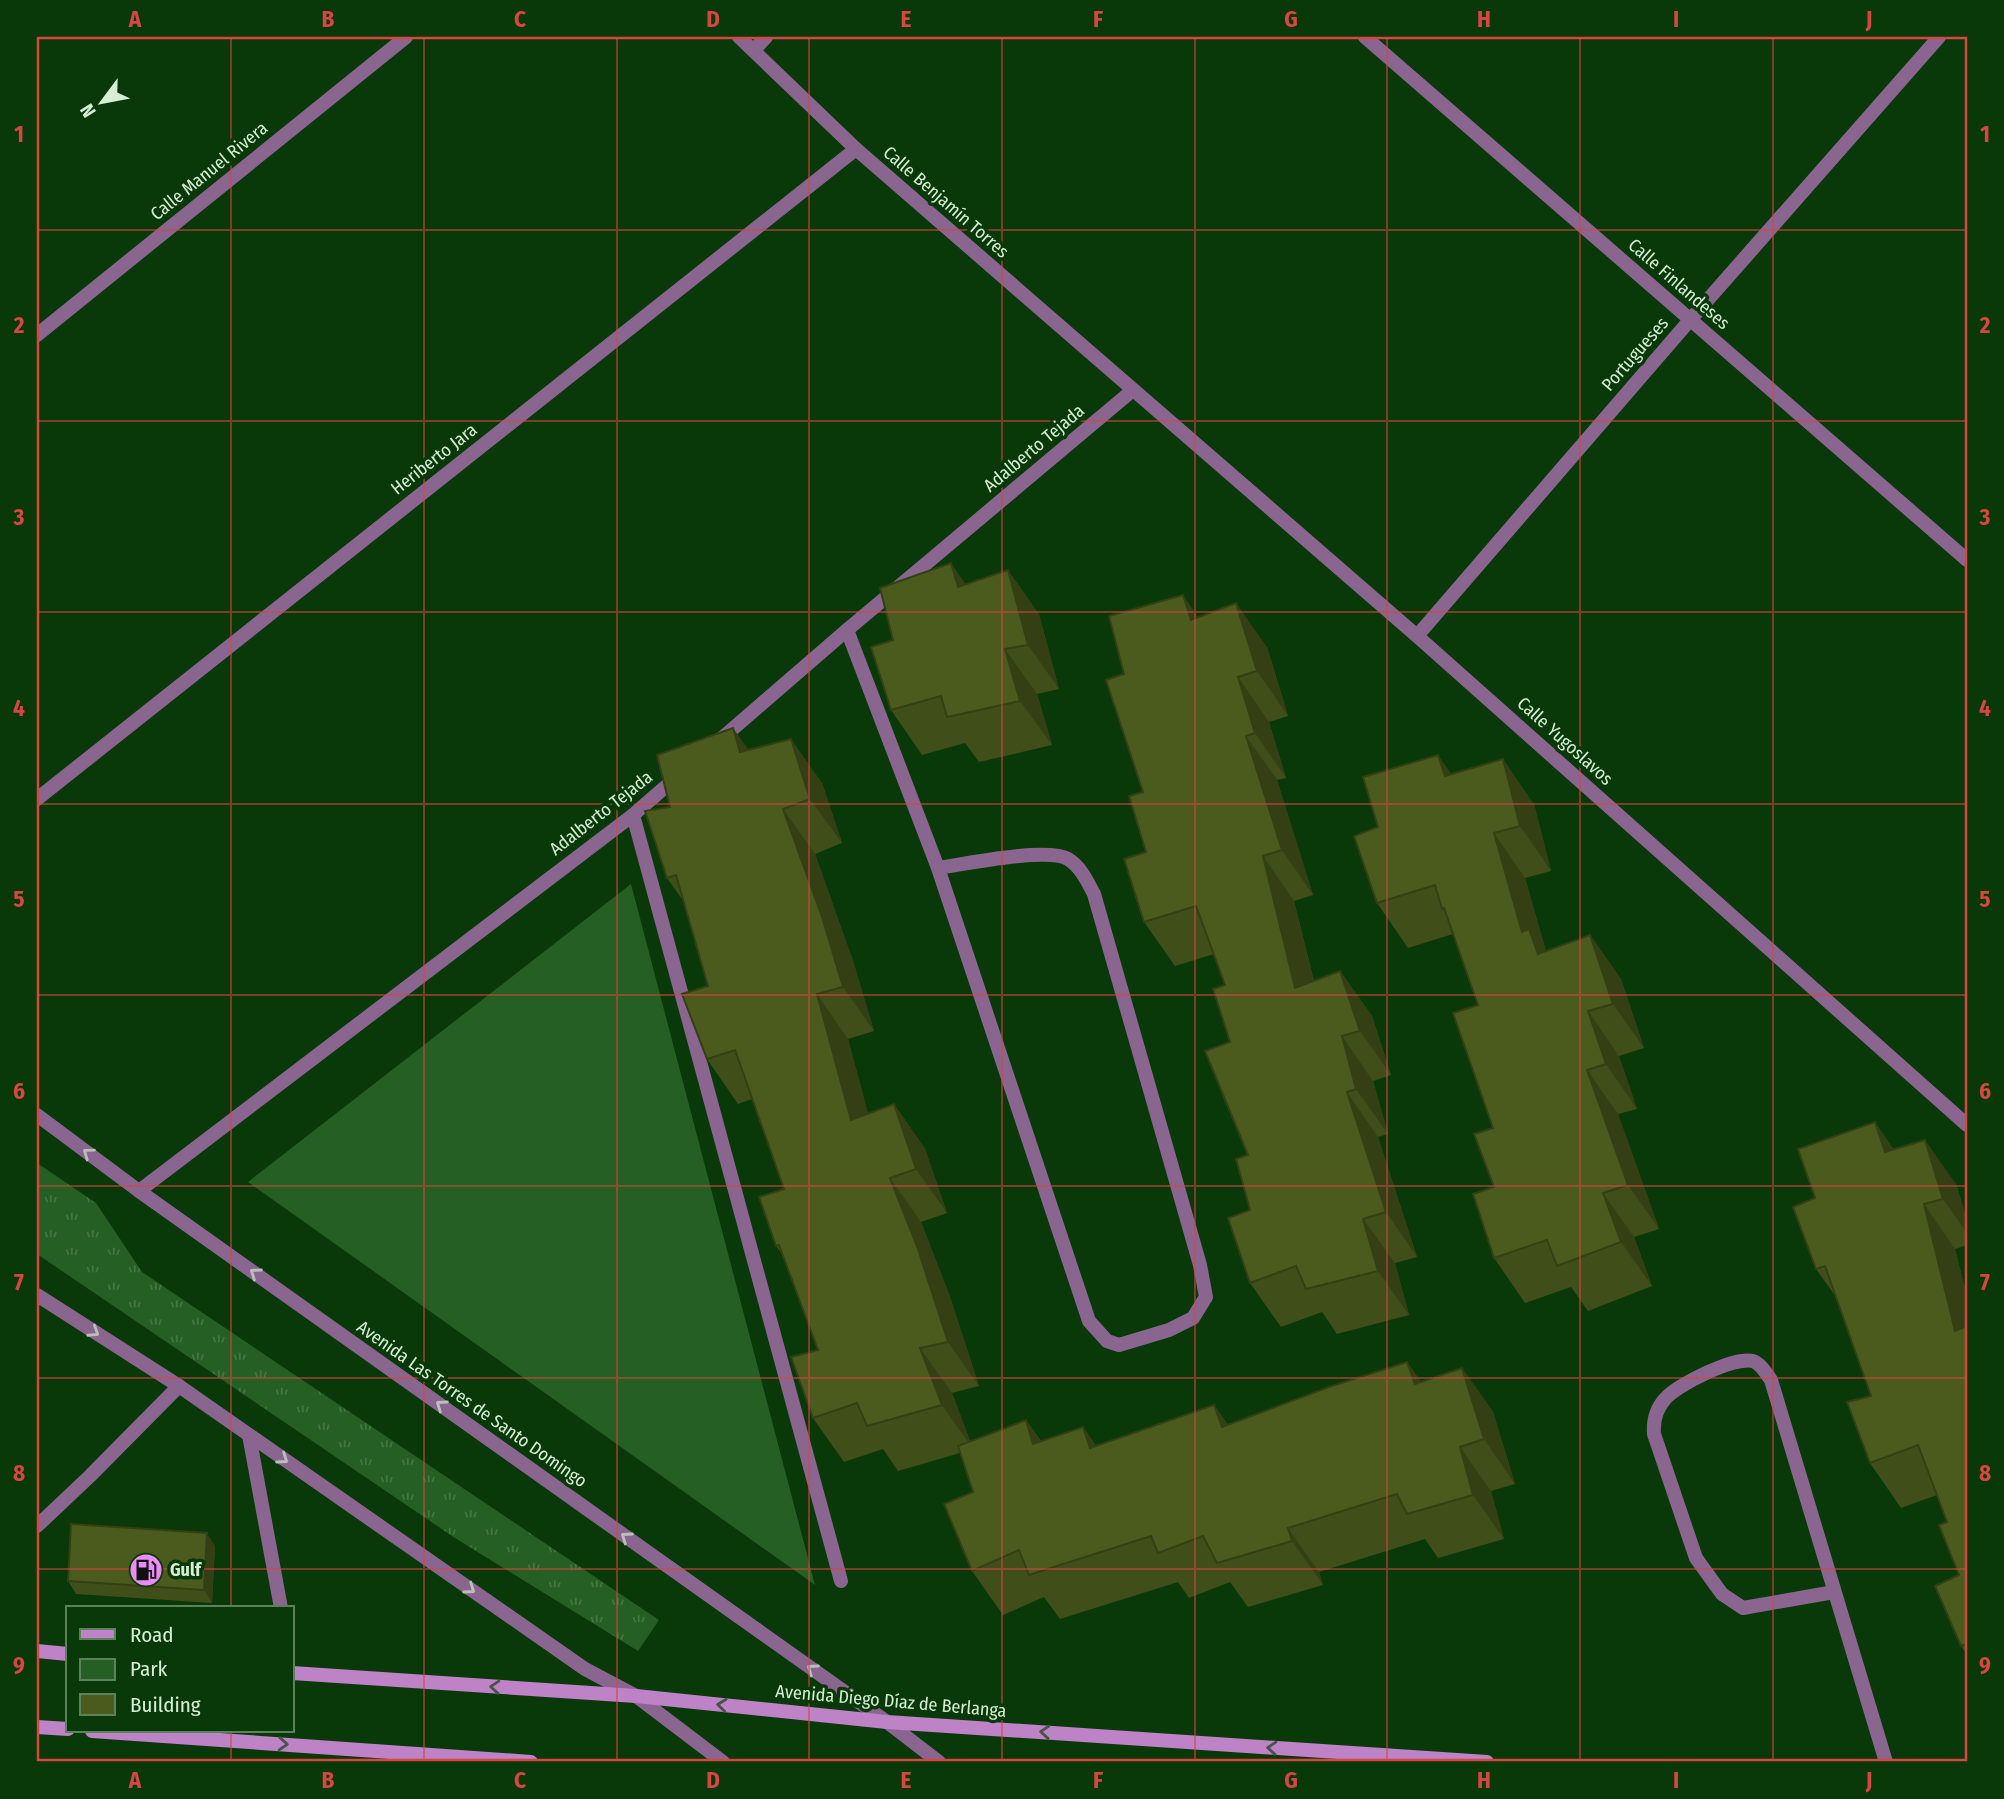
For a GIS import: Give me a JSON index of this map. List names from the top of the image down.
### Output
{
  "streets": {
    "main road": ["Avenida Diego Díaz de Berlanga"],
    "street": [
      "Calle Manuel Rivera",
      "Calle Benjamín Torres",
      "Calle Finlandeses",
      "Portugueses",
      "Adalberto Tejada",
      "Heriberto Jara",
      "Calle Yugoslavos",
      "Avenida Las Torres de Santo Domingo"
    ]
  },
  "crossings": [
    ["Calle Benjamín Torres", "Adalberto Tejada"],
    ["Calle Benjamín Torres", "Heriberto Jara"],
    ["Calle Benjamín Torres", "Calle Yugoslavos"],
    ["Calle Finlandeses", "Portugueses"],
    ["Portugueses", "Calle Yugoslavos"],
    ["Adalberto Tejada", "Calle Yugoslavos"],
    ["Adalberto Tejada", "Avenida Las Torres de Santo Domingo"],
    ["Avenida Las Torres de Santo Domingo", "Avenida Diego Díaz de Berlanga"]
  ],
  "one_way": ["Avenida Las Torres de Santo Domingo", "Avenida Diego Díaz de Berlanga"],
  "places": {
    "fuel station": ["Gulf"]
  },
  "legend": ["Road", "Park", "Building"],
  "north": "bottom left",
  "grid": {
    "columns": [
      "A",
      "B",
      "C",
      "D",
      "E",
      "F",
      "G",
      "H",
      "I",
      "J"
    ],
    "rows": [
      "1",
      "2",
      "3",
      "4",
      "5",
      "6",
      "7",
      "8",
      "9"
    ]
  }
}
